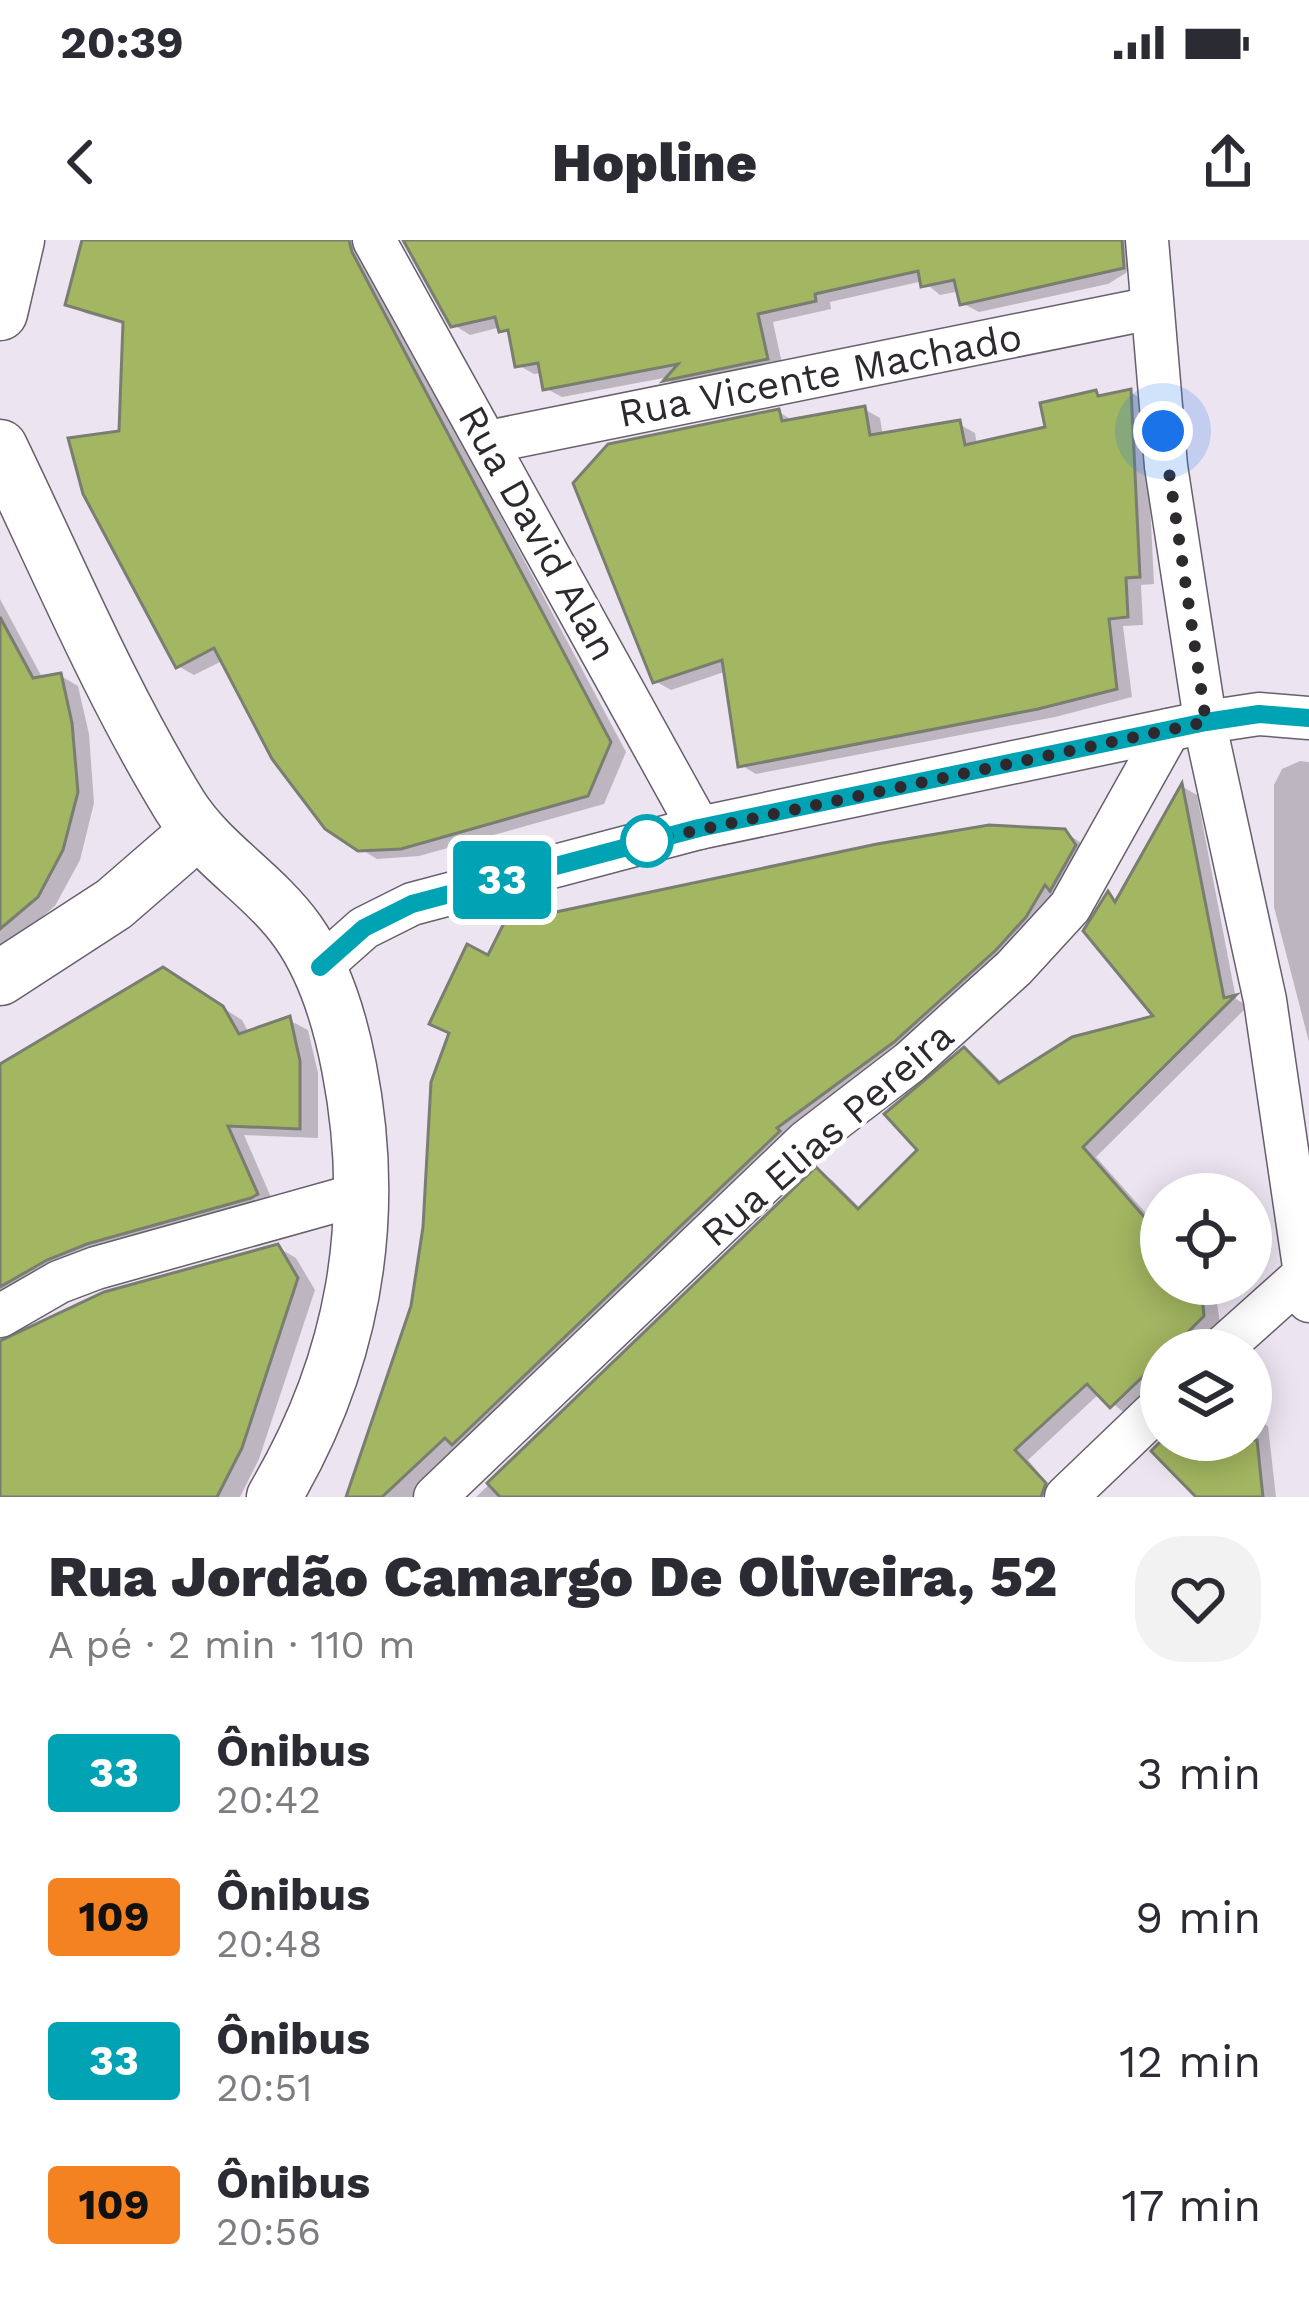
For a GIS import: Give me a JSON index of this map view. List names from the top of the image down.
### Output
{
  "streets": {
    "street": ["Rua Vicente Machado", "Rua David Alan", "Rua Elias Pereira"]
  },
  "crossings": [
    ["Rua Vicente Machado", "Rua David Alan"]
  ],
  "lines": ["bus line 33"],
  "page": {
    "status": "20:39",
    "header": "Hopline",
    "on_map": "33",
    "heading": ["Rua Jordão Camargo De Oliveira, 52", "A pé · 2 min · 110 m"],
    "list": [
      {
        "mark": "33",
        "name": "Ônibus",
        "note": "20:42",
        "value": "3 min"
      },
      {
        "mark": "109",
        "name": "Ônibus",
        "note": "20:48",
        "value": "9 min"
      },
      {
        "mark": "33",
        "name": "Ônibus",
        "note": "20:51",
        "value": "12 min"
      },
      {
        "mark": "109",
        "name": "Ônibus",
        "note": "20:56",
        "value": "17 min"
      }
    ]
  }
}
